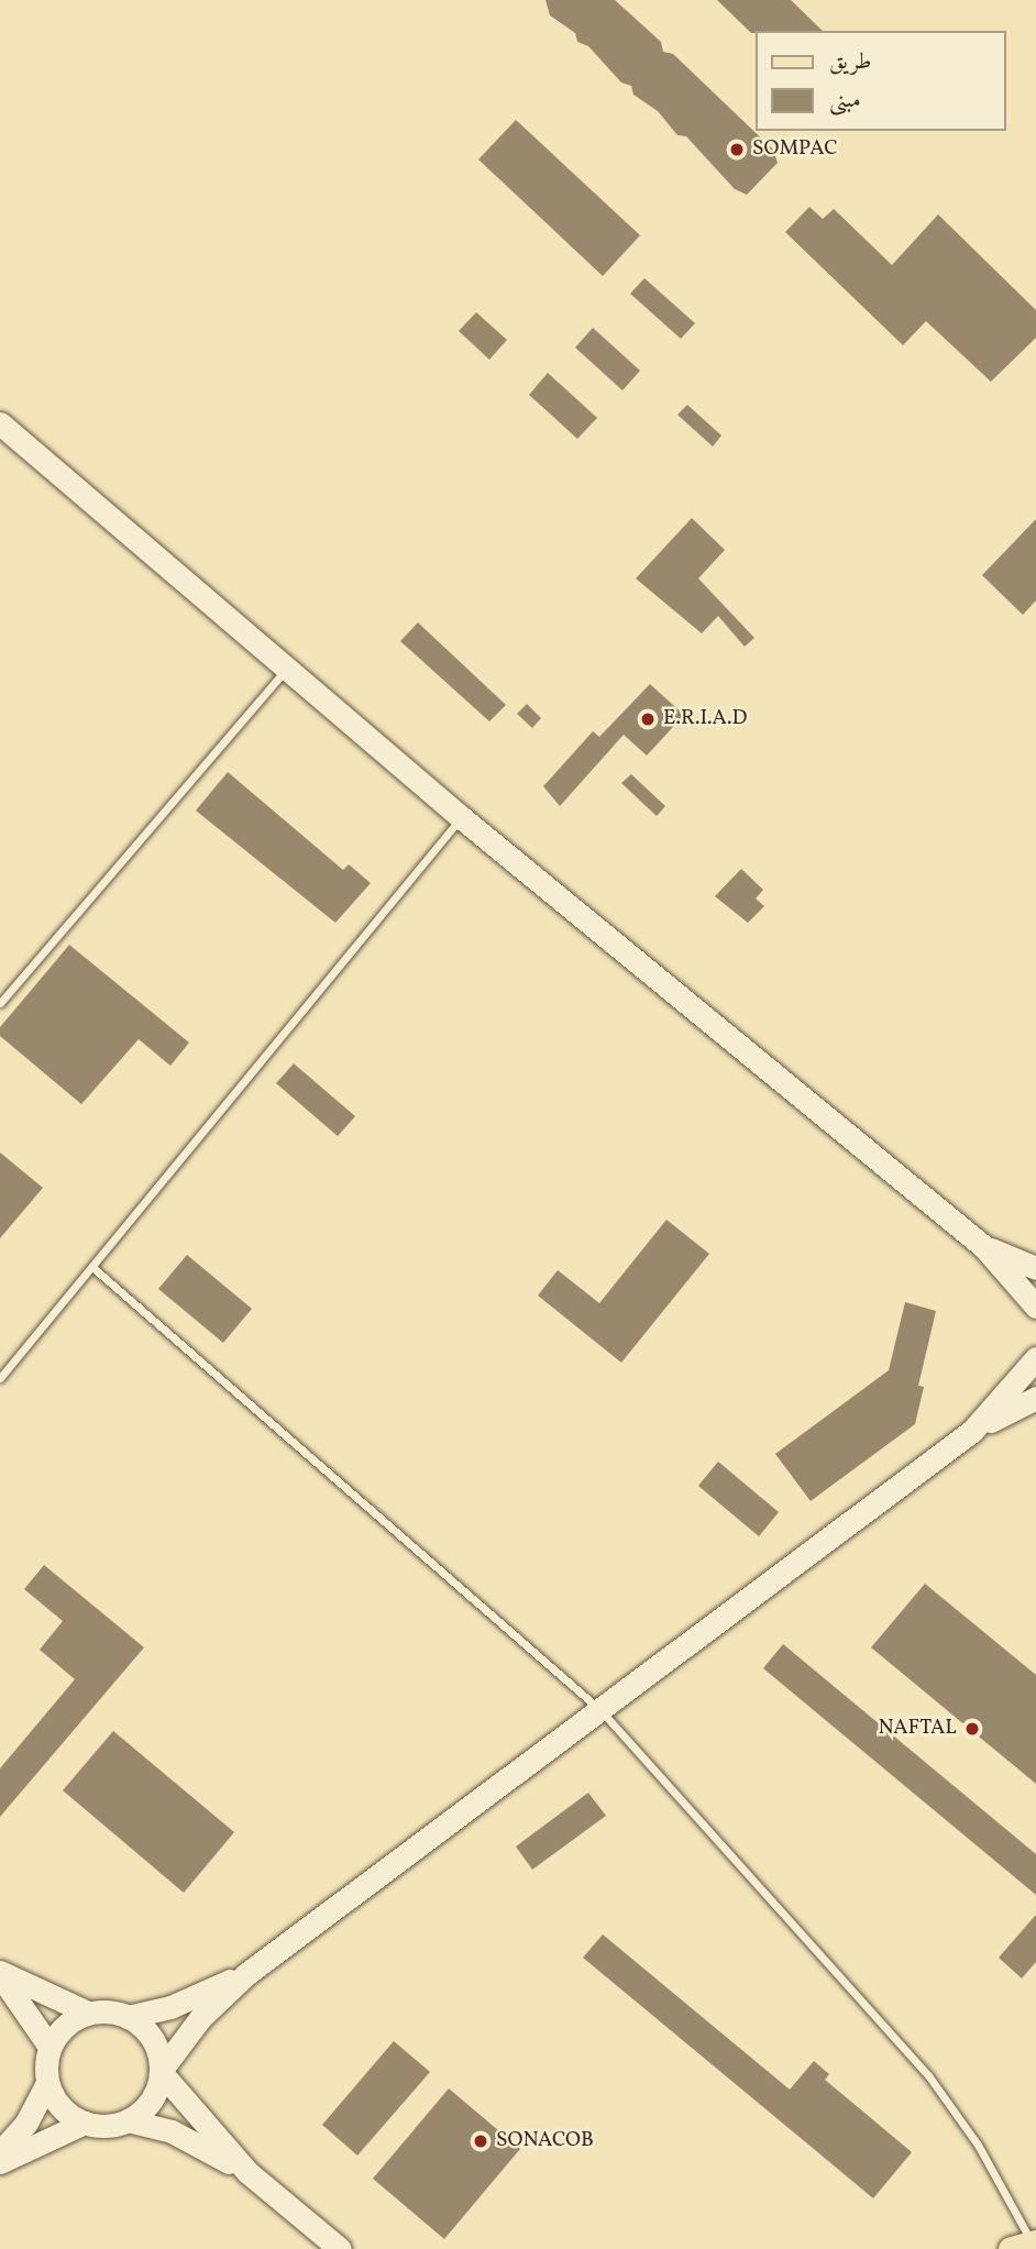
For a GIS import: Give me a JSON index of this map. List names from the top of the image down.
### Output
{
  "places": [
    "SOMPAC",
    "E.R.I.A.D",
    "NAFTAL",
    "SONACOB"
  ],
  "legend": ["طريق", "مبنى"]
}
